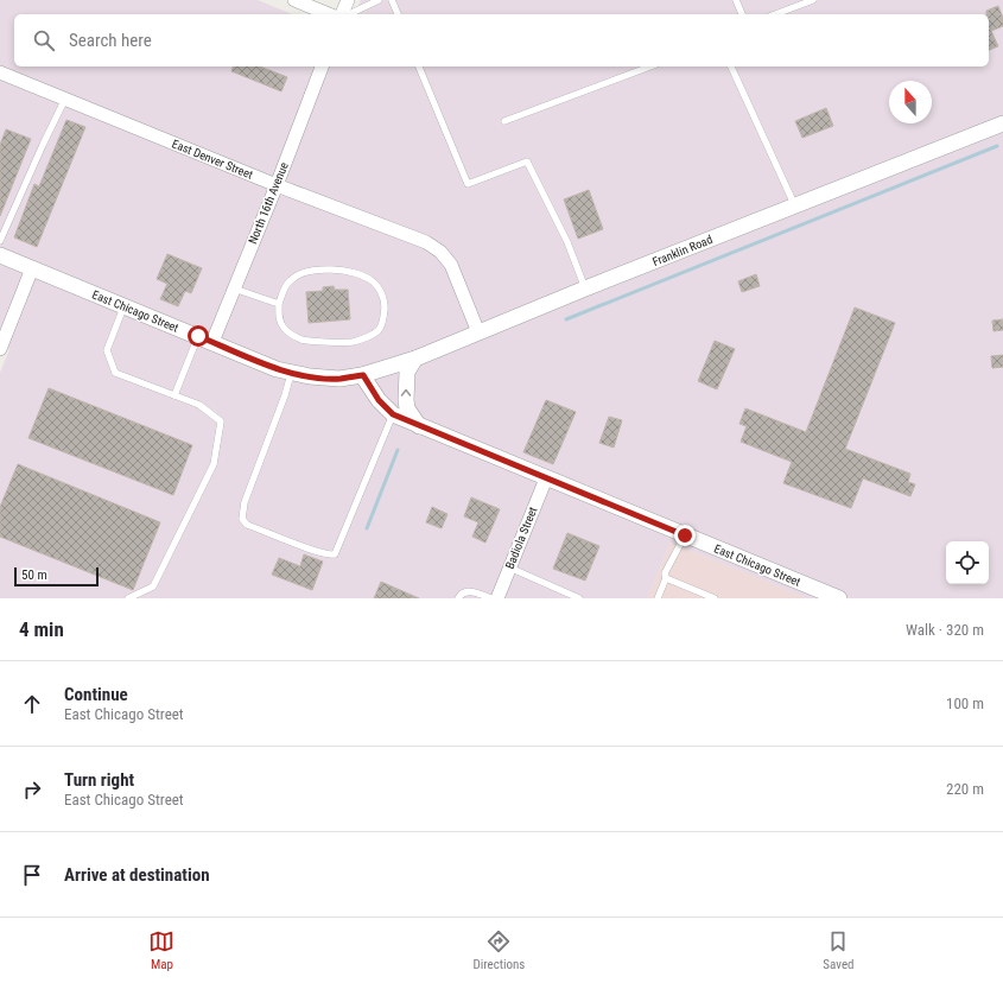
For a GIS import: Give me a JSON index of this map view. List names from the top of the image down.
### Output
{
  "streets": {
    "street": [
      "East Denver Street",
      "North 16th Avenue",
      "Franklin Road",
      "East Chicago Street",
      "Badiola Street"
    ]
  },
  "crossings": [
    ["East Denver Street", "North 16th Avenue"],
    ["East Denver Street", "Franklin Road"],
    ["North 16th Avenue", "East Chicago Street"],
    ["Franklin Road", "East Chicago Street"],
    ["East Chicago Street", "Badiola Street"]
  ],
  "scale_bar": "50 m",
  "north": "top",
  "page": {
    "search": "Search here",
    "scale": "50 m",
    "heading": ["4 min", "Walk · 320 m"],
    "list": [
      ["Continue", "East Chicago Street", "100 m"],
      ["Turn right", "East Chicago Street", "220 m"],
      "Arrive at destination"
    ],
    "nav": ["Map", "Directions", "Saved"]
  }
}
